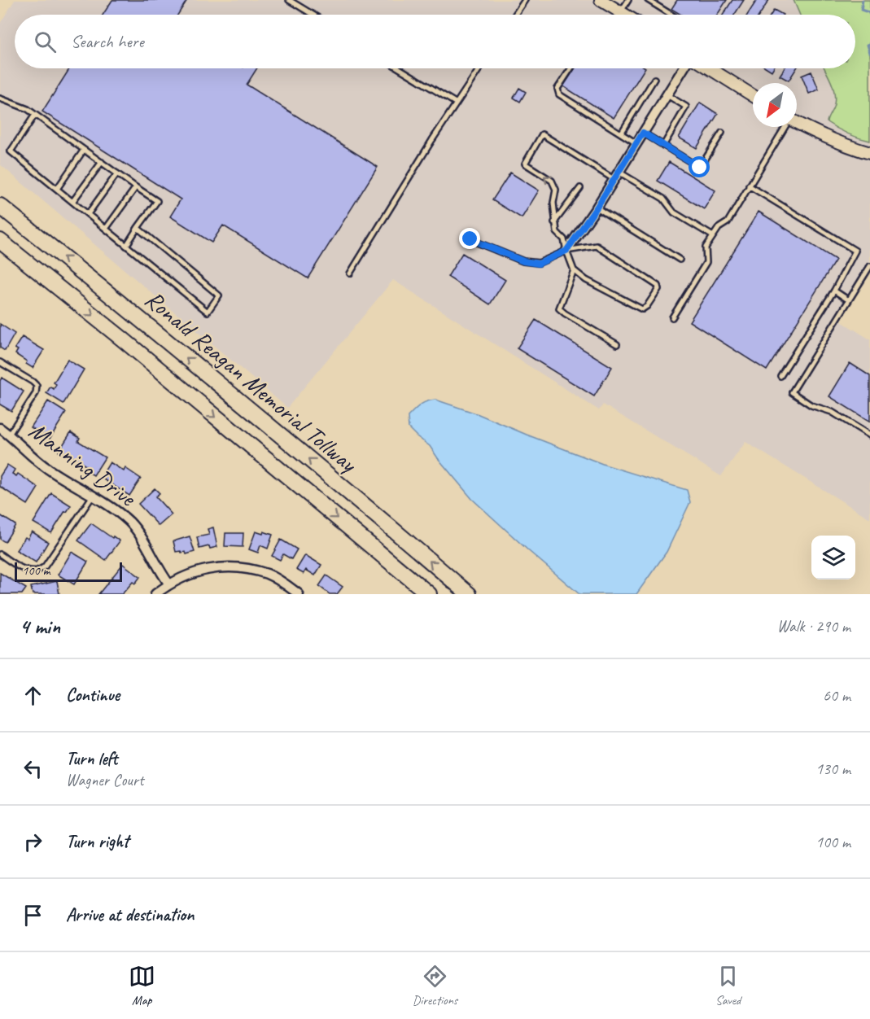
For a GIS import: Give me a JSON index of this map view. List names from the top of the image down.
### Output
{
  "streets": {
    "highway": ["Ronald Reagan Memorial Tollway"],
    "street": ["Manning Drive"]
  },
  "scale_bar": "100 m",
  "north": "bottom left",
  "page": {
    "search": "Search here",
    "scale": "100 m",
    "heading": ["4 min", "Walk · 290 m"],
    "list": [
      ["Continue", "60 m"],
      ["Turn left", "Wagner Court", "130 m"],
      ["Turn right", "100 m"],
      "Arrive at destination"
    ],
    "nav": ["Map", "Directions", "Saved"]
  }
}
